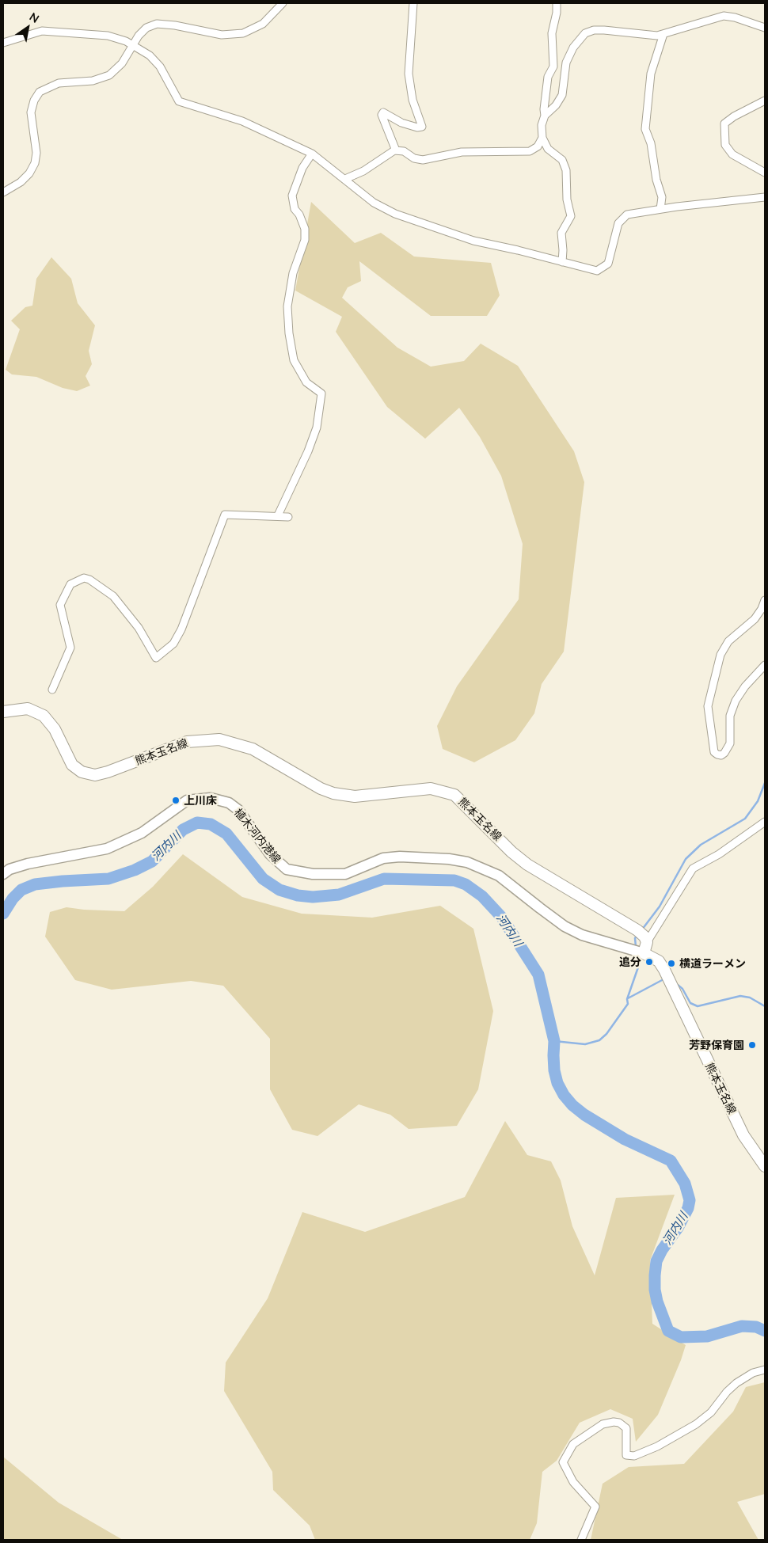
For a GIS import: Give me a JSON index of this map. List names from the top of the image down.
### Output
{
  "streets": {
    "main road": ["熊本玉名線", "植木河内港線"]
  },
  "crossings": [
    ["熊本玉名線", "植木河内港線"]
  ],
  "water": ["河内川"],
  "places": [
    "上川床",
    "追分",
    "横道ラーメン",
    "芳野保育園"
  ],
  "north": "top right"
}
